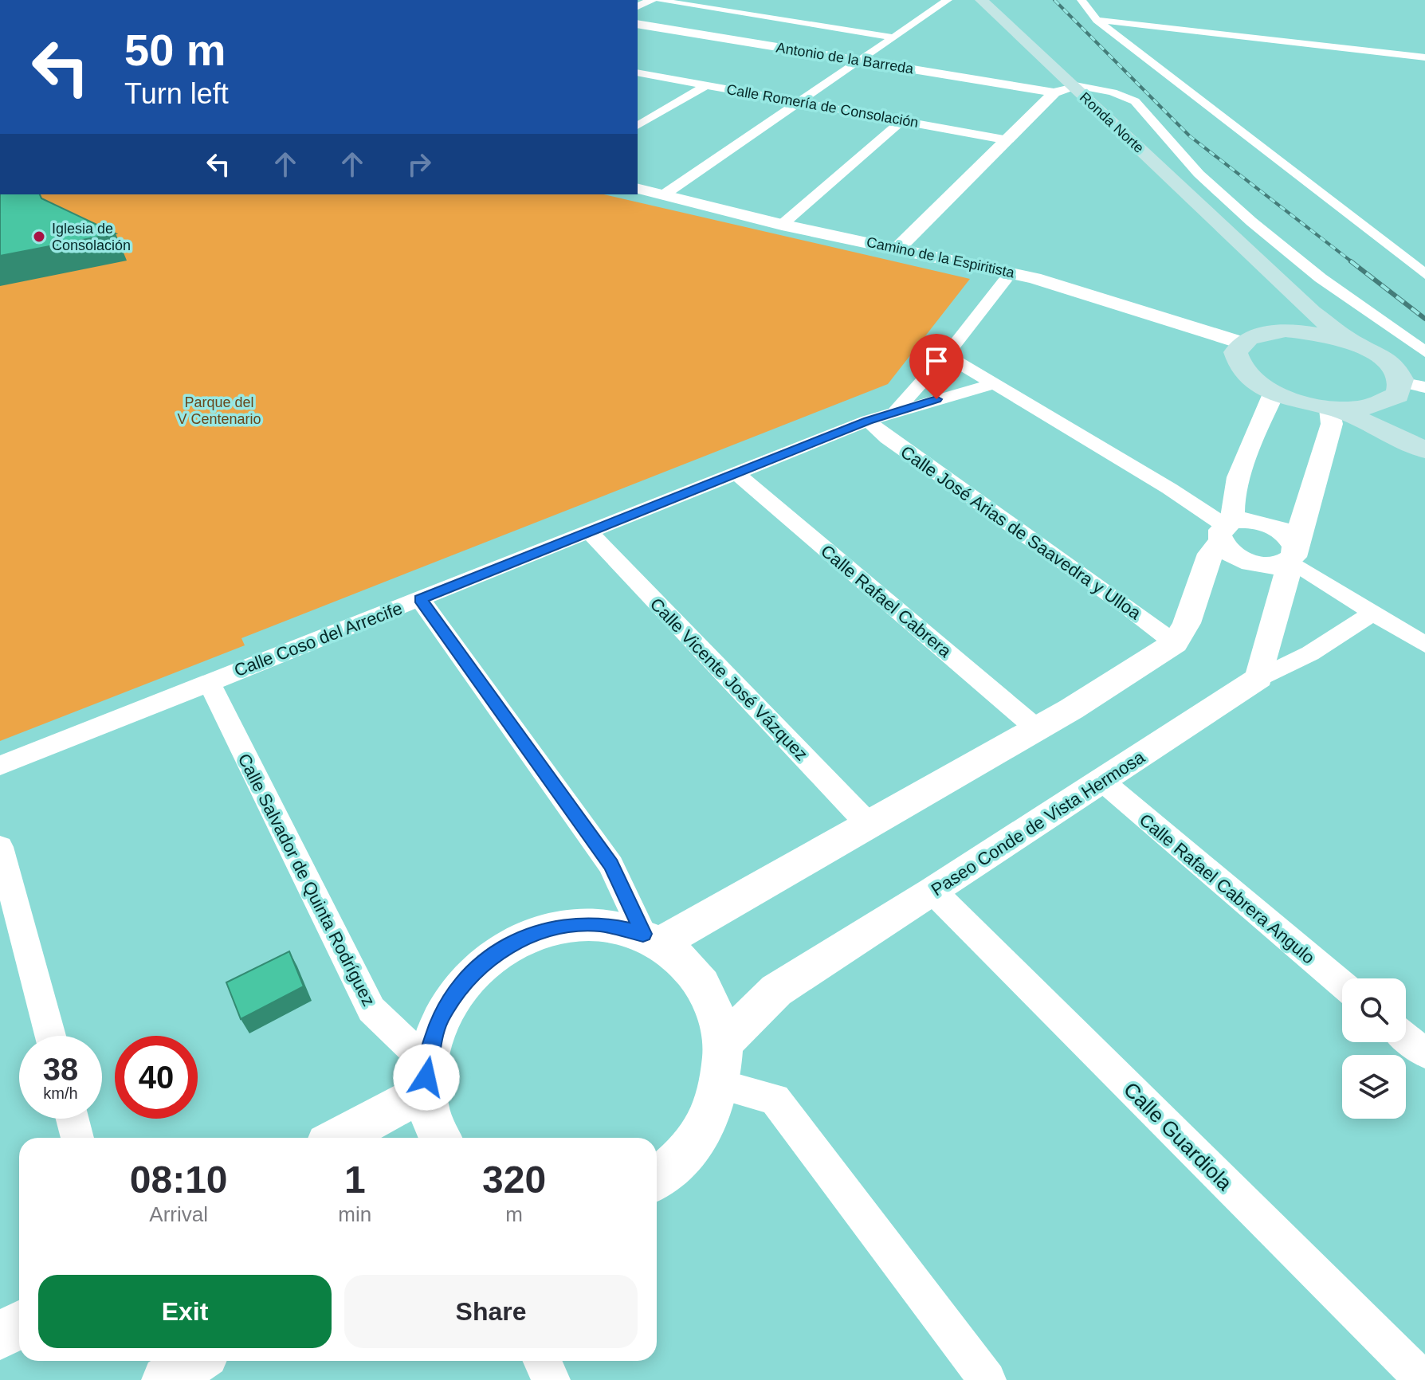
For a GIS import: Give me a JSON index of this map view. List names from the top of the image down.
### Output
{
  "streets": {
    "main road": ["Ronda Norte"],
    "street": [
      "Antonio de la Barreda",
      "Calle Romería de Consolación",
      "Camino de la Espiritista",
      "Calle José Arias de Saavedra y Ulloa",
      "Calle Rafael Cabrera",
      "Calle Coso del Arrecife",
      "Calle Vicente José Vázquez",
      "Paseo Conde de Vista Hermosa",
      "Calle Salvador de Quinta Rodríguez",
      "Calle Rafael Cabrera Angulo",
      "Calle Guardiola"
    ]
  },
  "crossings": [
    ["Antonio de la Barreda", "Calle Romería de Consolación"],
    ["Antonio de la Barreda", "Ronda Norte"],
    ["Antonio de la Barreda", "Camino de la Espiritista"],
    ["Ronda Norte", "Camino de la Espiritista"],
    ["Calle José Arias de Saavedra y Ulloa", "Calle Coso del Arrecife"],
    ["Calle Rafael Cabrera", "Calle Coso del Arrecife"],
    ["Calle Coso del Arrecife", "Calle Vicente José Vázquez"],
    ["Calle Coso del Arrecife", "Calle Salvador de Quinta Rodríguez"],
    ["Paseo Conde de Vista Hermosa", "Calle Rafael Cabrera Angulo"],
    ["Paseo Conde de Vista Hermosa", "Calle Guardiola"]
  ],
  "parks": ["Parque del V Centenario"],
  "places": ["Iglesia de Consolación"],
  "page": {
    "turn": ["50 m", "Turn left"],
    "speed": "38 km/h",
    "limit": "40",
    "eta": [
      "08:10",
      "Arrival",
      "1",
      "min",
      "320",
      "m"
    ],
    "buttons": ["Exit", "Share"]
  }
}
